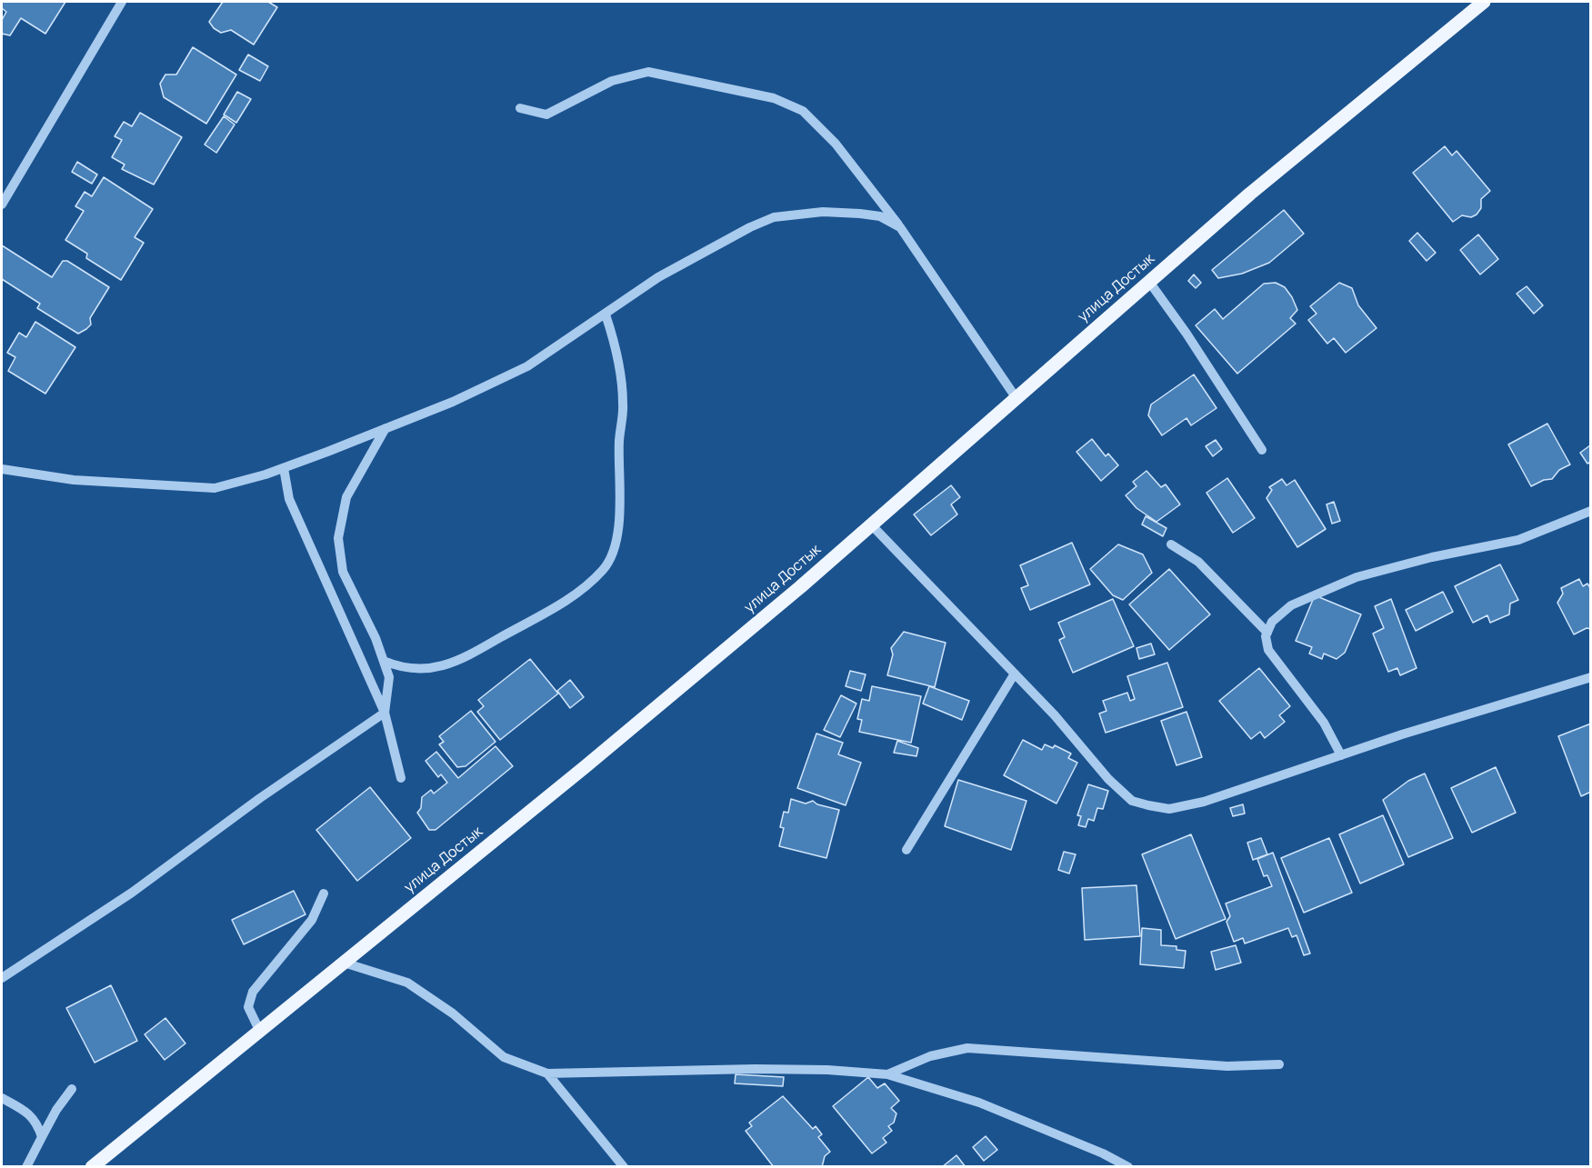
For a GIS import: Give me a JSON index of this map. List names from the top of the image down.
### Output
{
  "streets": {
    "main road": ["улица Достык"]
  }
}
